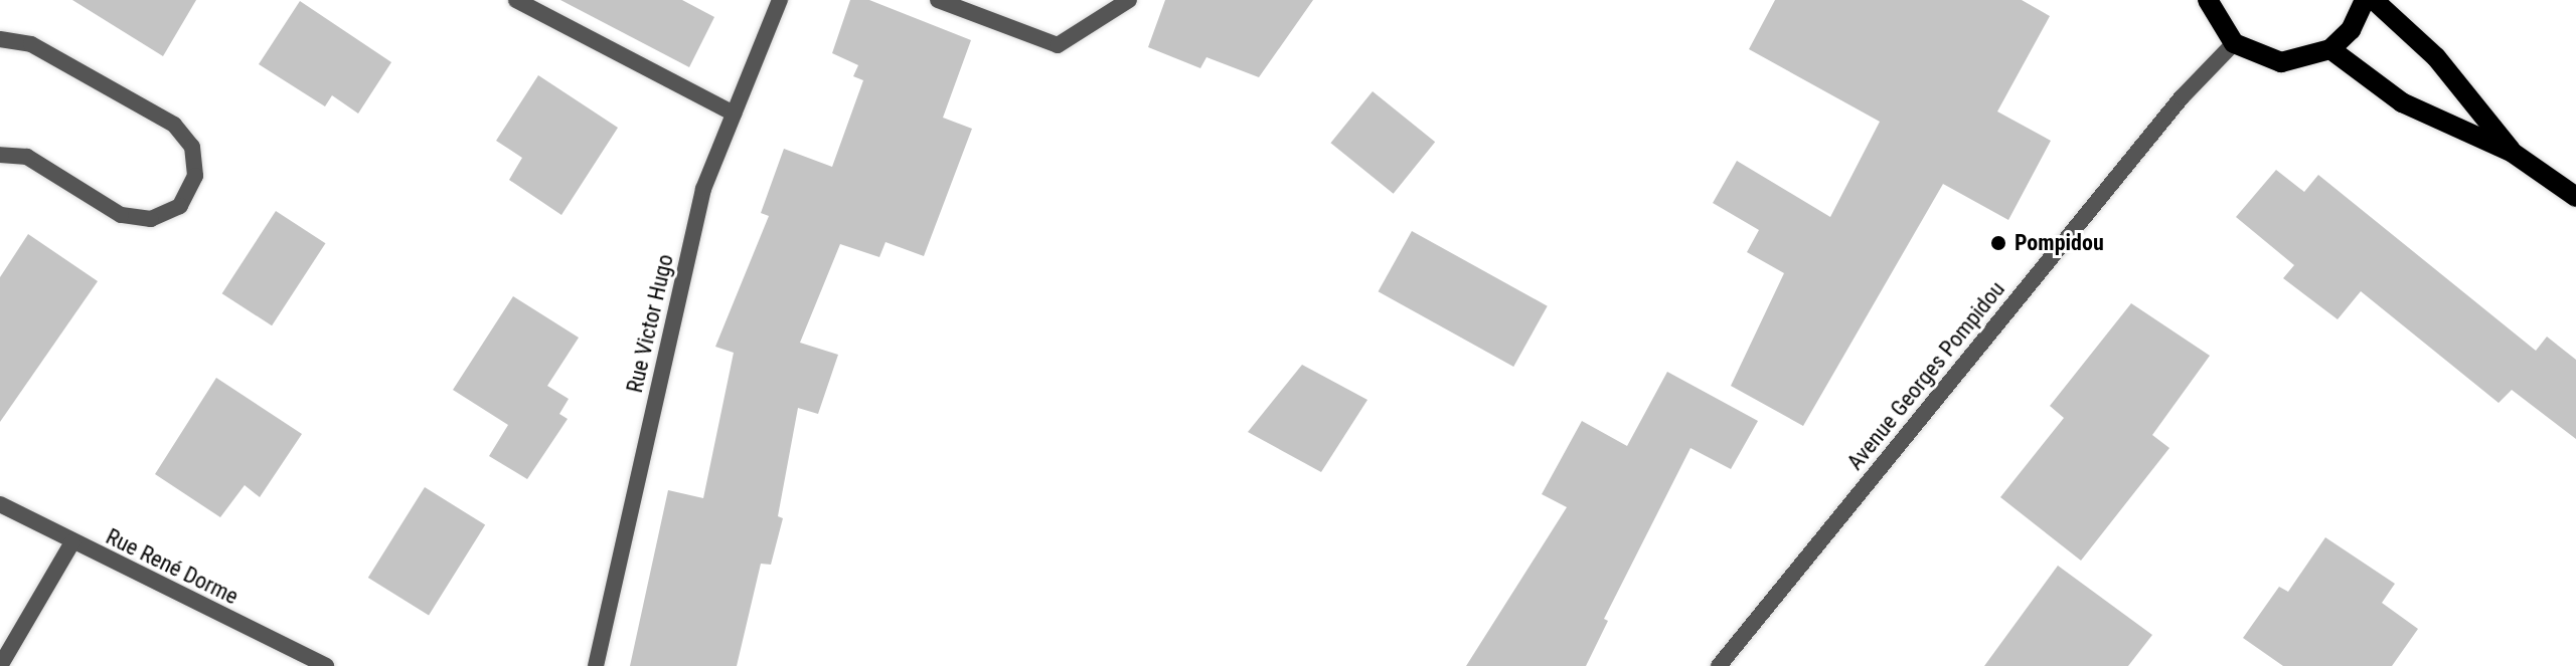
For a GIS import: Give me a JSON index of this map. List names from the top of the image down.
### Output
{
  "streets": {
    "street": ["Rue Victor Hugo", "Avenue Georges Pompidou", "Rue René Dorme"]
  },
  "places": ["Pompidou"]
}
